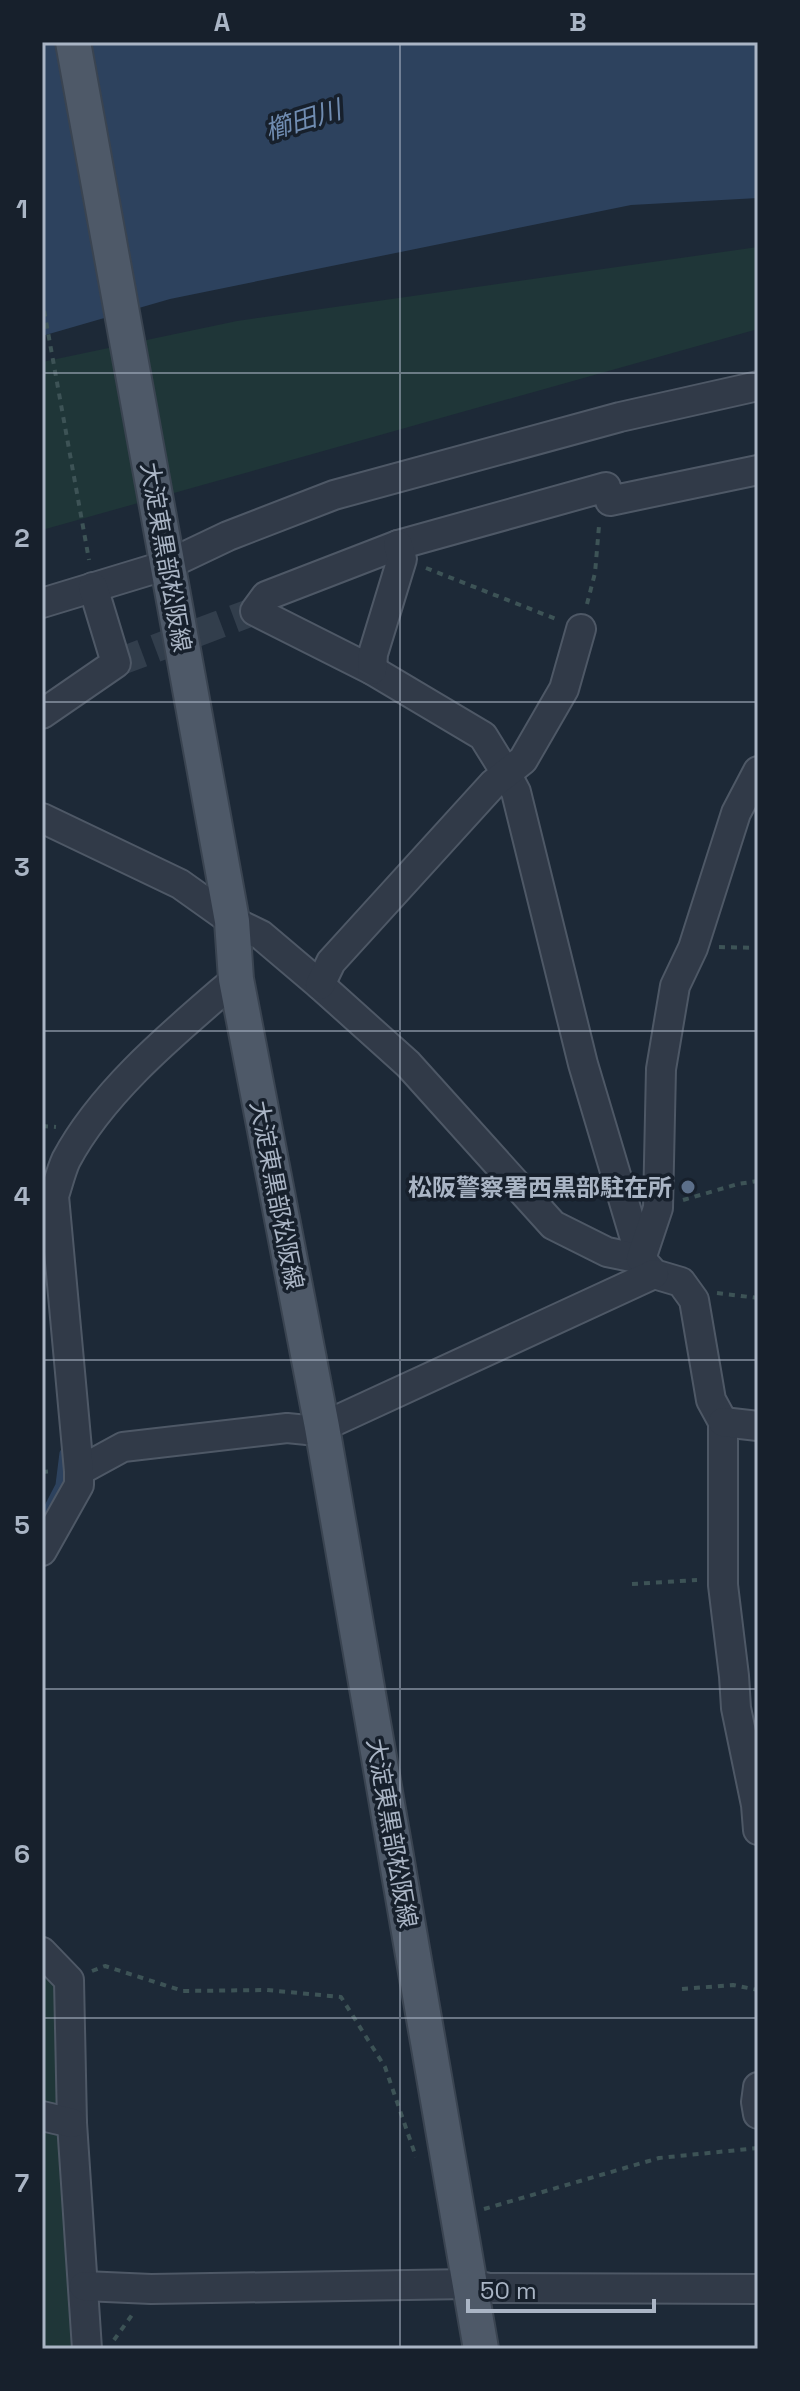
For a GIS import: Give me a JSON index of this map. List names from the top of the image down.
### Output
{
  "streets": {
    "main road": ["大淀東黒部松阪線"]
  },
  "water": ["櫛田川"],
  "places": ["松阪警察署西黒部駐在所"],
  "scale_bar": "50 m",
  "grid": {
    "columns": ["A", "B"],
    "rows": [
      "1",
      "2",
      "3",
      "4",
      "5",
      "6",
      "7"
    ]
  }
}
